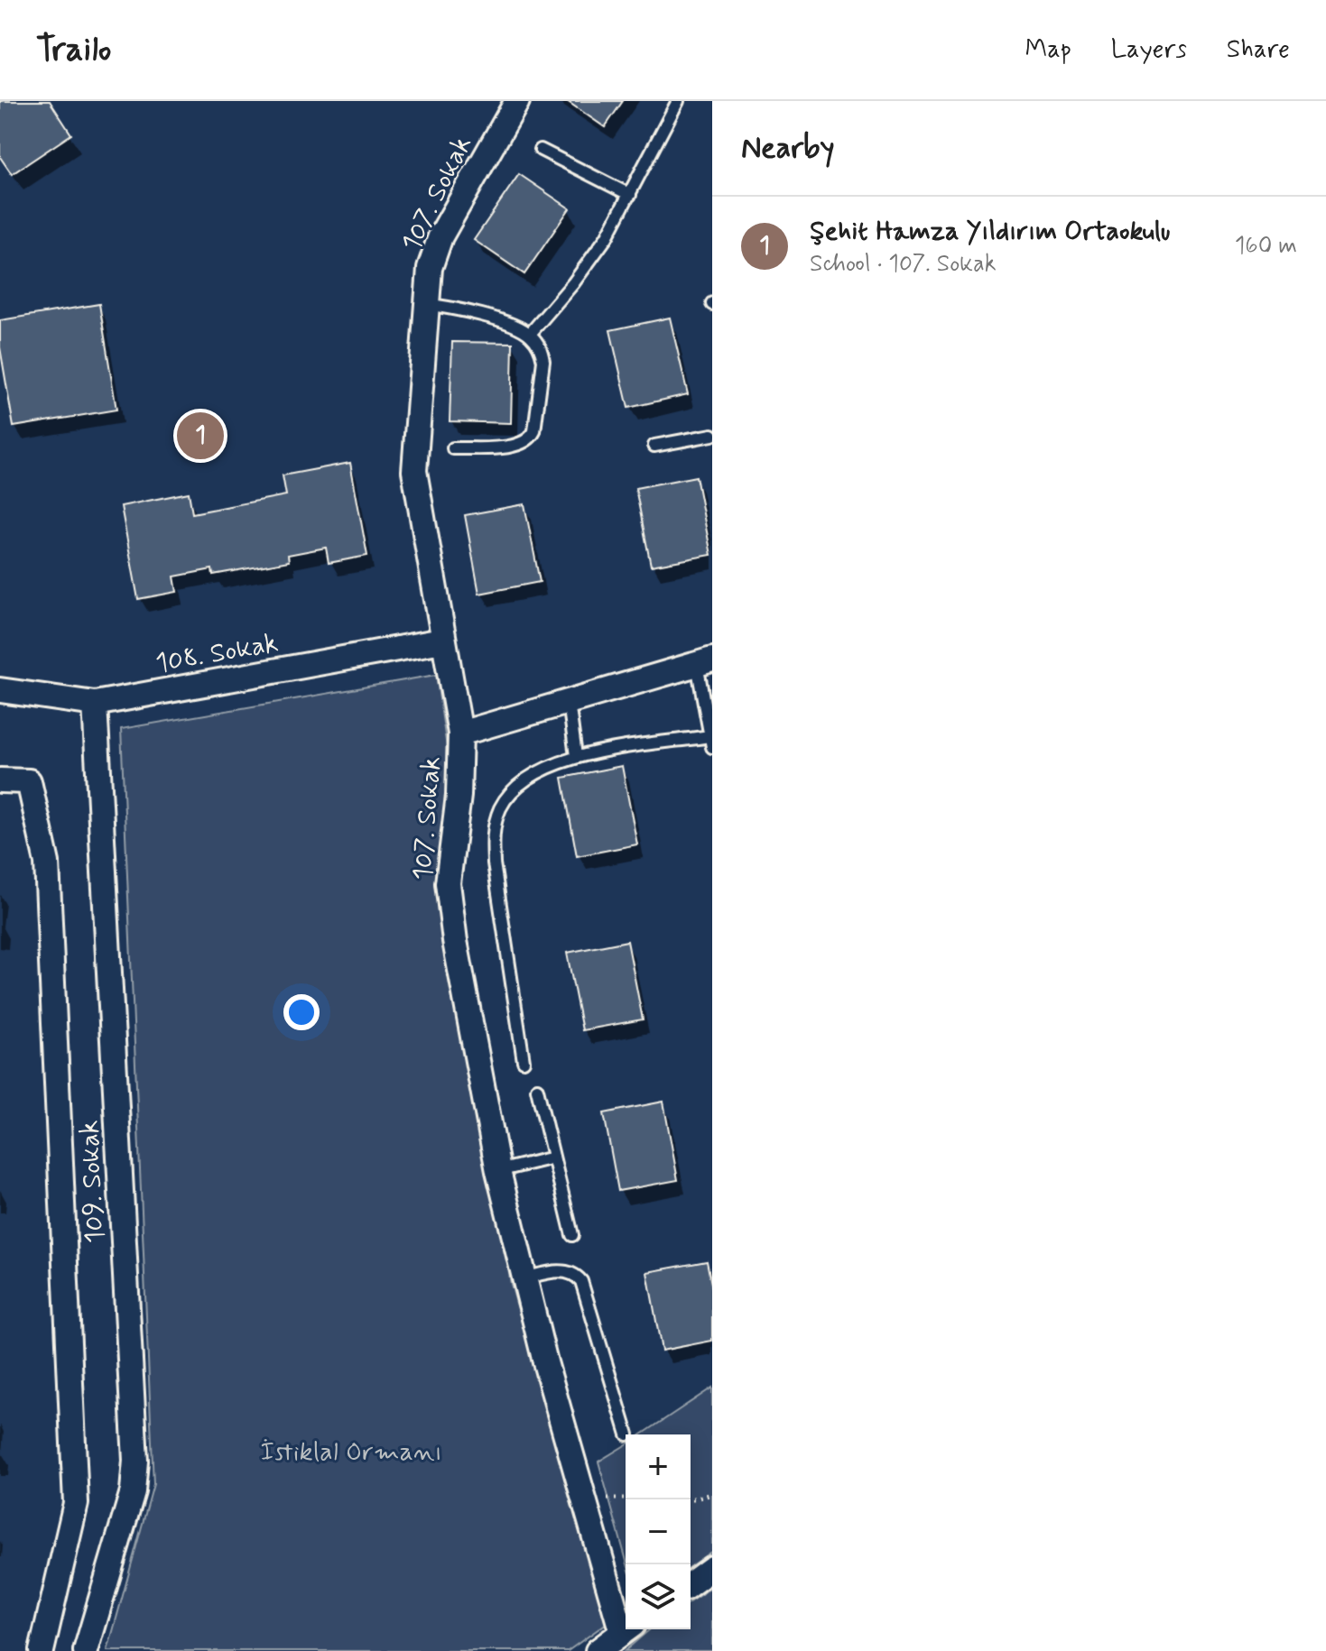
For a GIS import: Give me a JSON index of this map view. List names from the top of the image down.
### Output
{
  "streets": {
    "street": ["107. Sokak", "108. Sokak", "109. Sokak"]
  },
  "crossings": [
    ["107. Sokak", "108. Sokak"],
    ["108. Sokak", "109. Sokak"]
  ],
  "parks": ["İstiklal Ormanı"],
  "page": {
    "header": "Trailo",
    "nav": ["Map", "Layers", "Share"],
    "heading": "Nearby",
    "list": [
      {
        "mark": "1",
        "name": "Şehit Hamza Yıldırım Ortaokulu",
        "note": "School · 107. Sokak",
        "value": "160 m"
      }
    ],
    "pins": "1",
    "map_buttons": ["+", "−"]
  }
}
